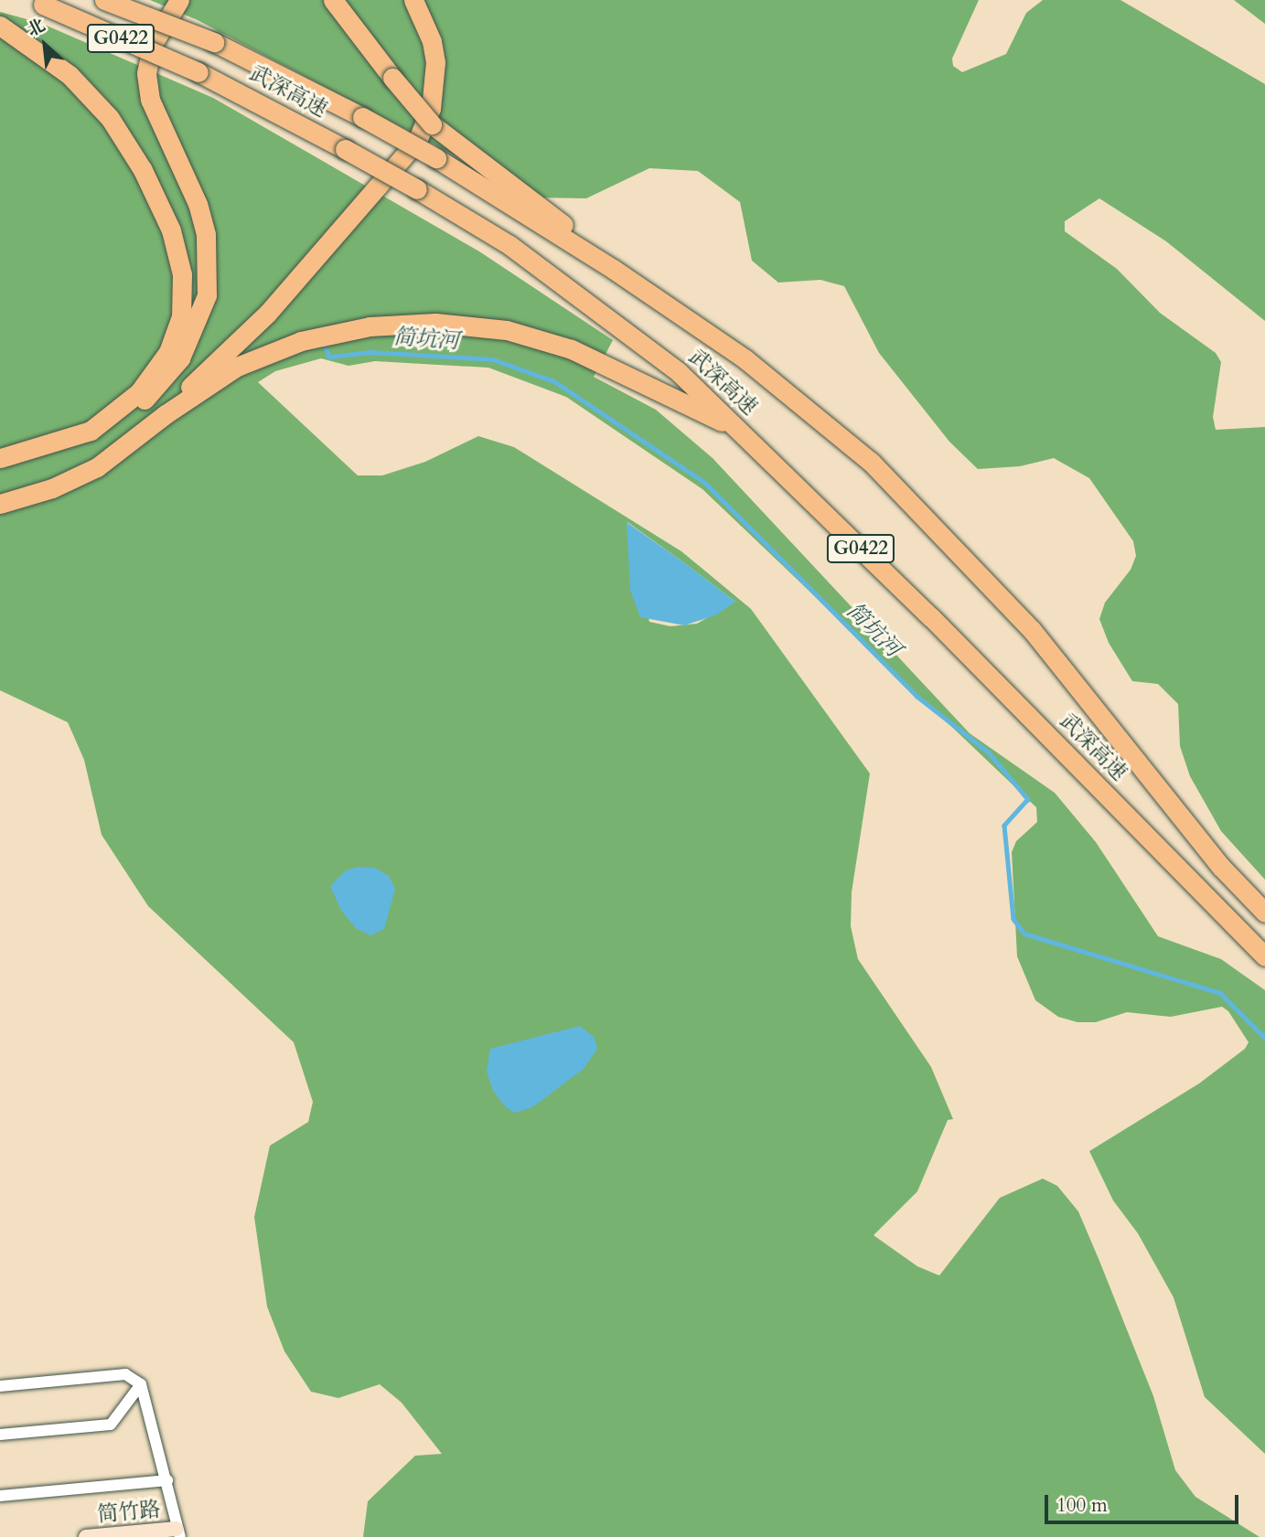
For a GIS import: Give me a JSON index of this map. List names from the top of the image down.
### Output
{
  "streets": {
    "highway": ["G0422", "武深高速"],
    "street": ["简竹路"]
  },
  "water": ["简坑河"],
  "scale_bar": "100 m",
  "north": "top left"
}
